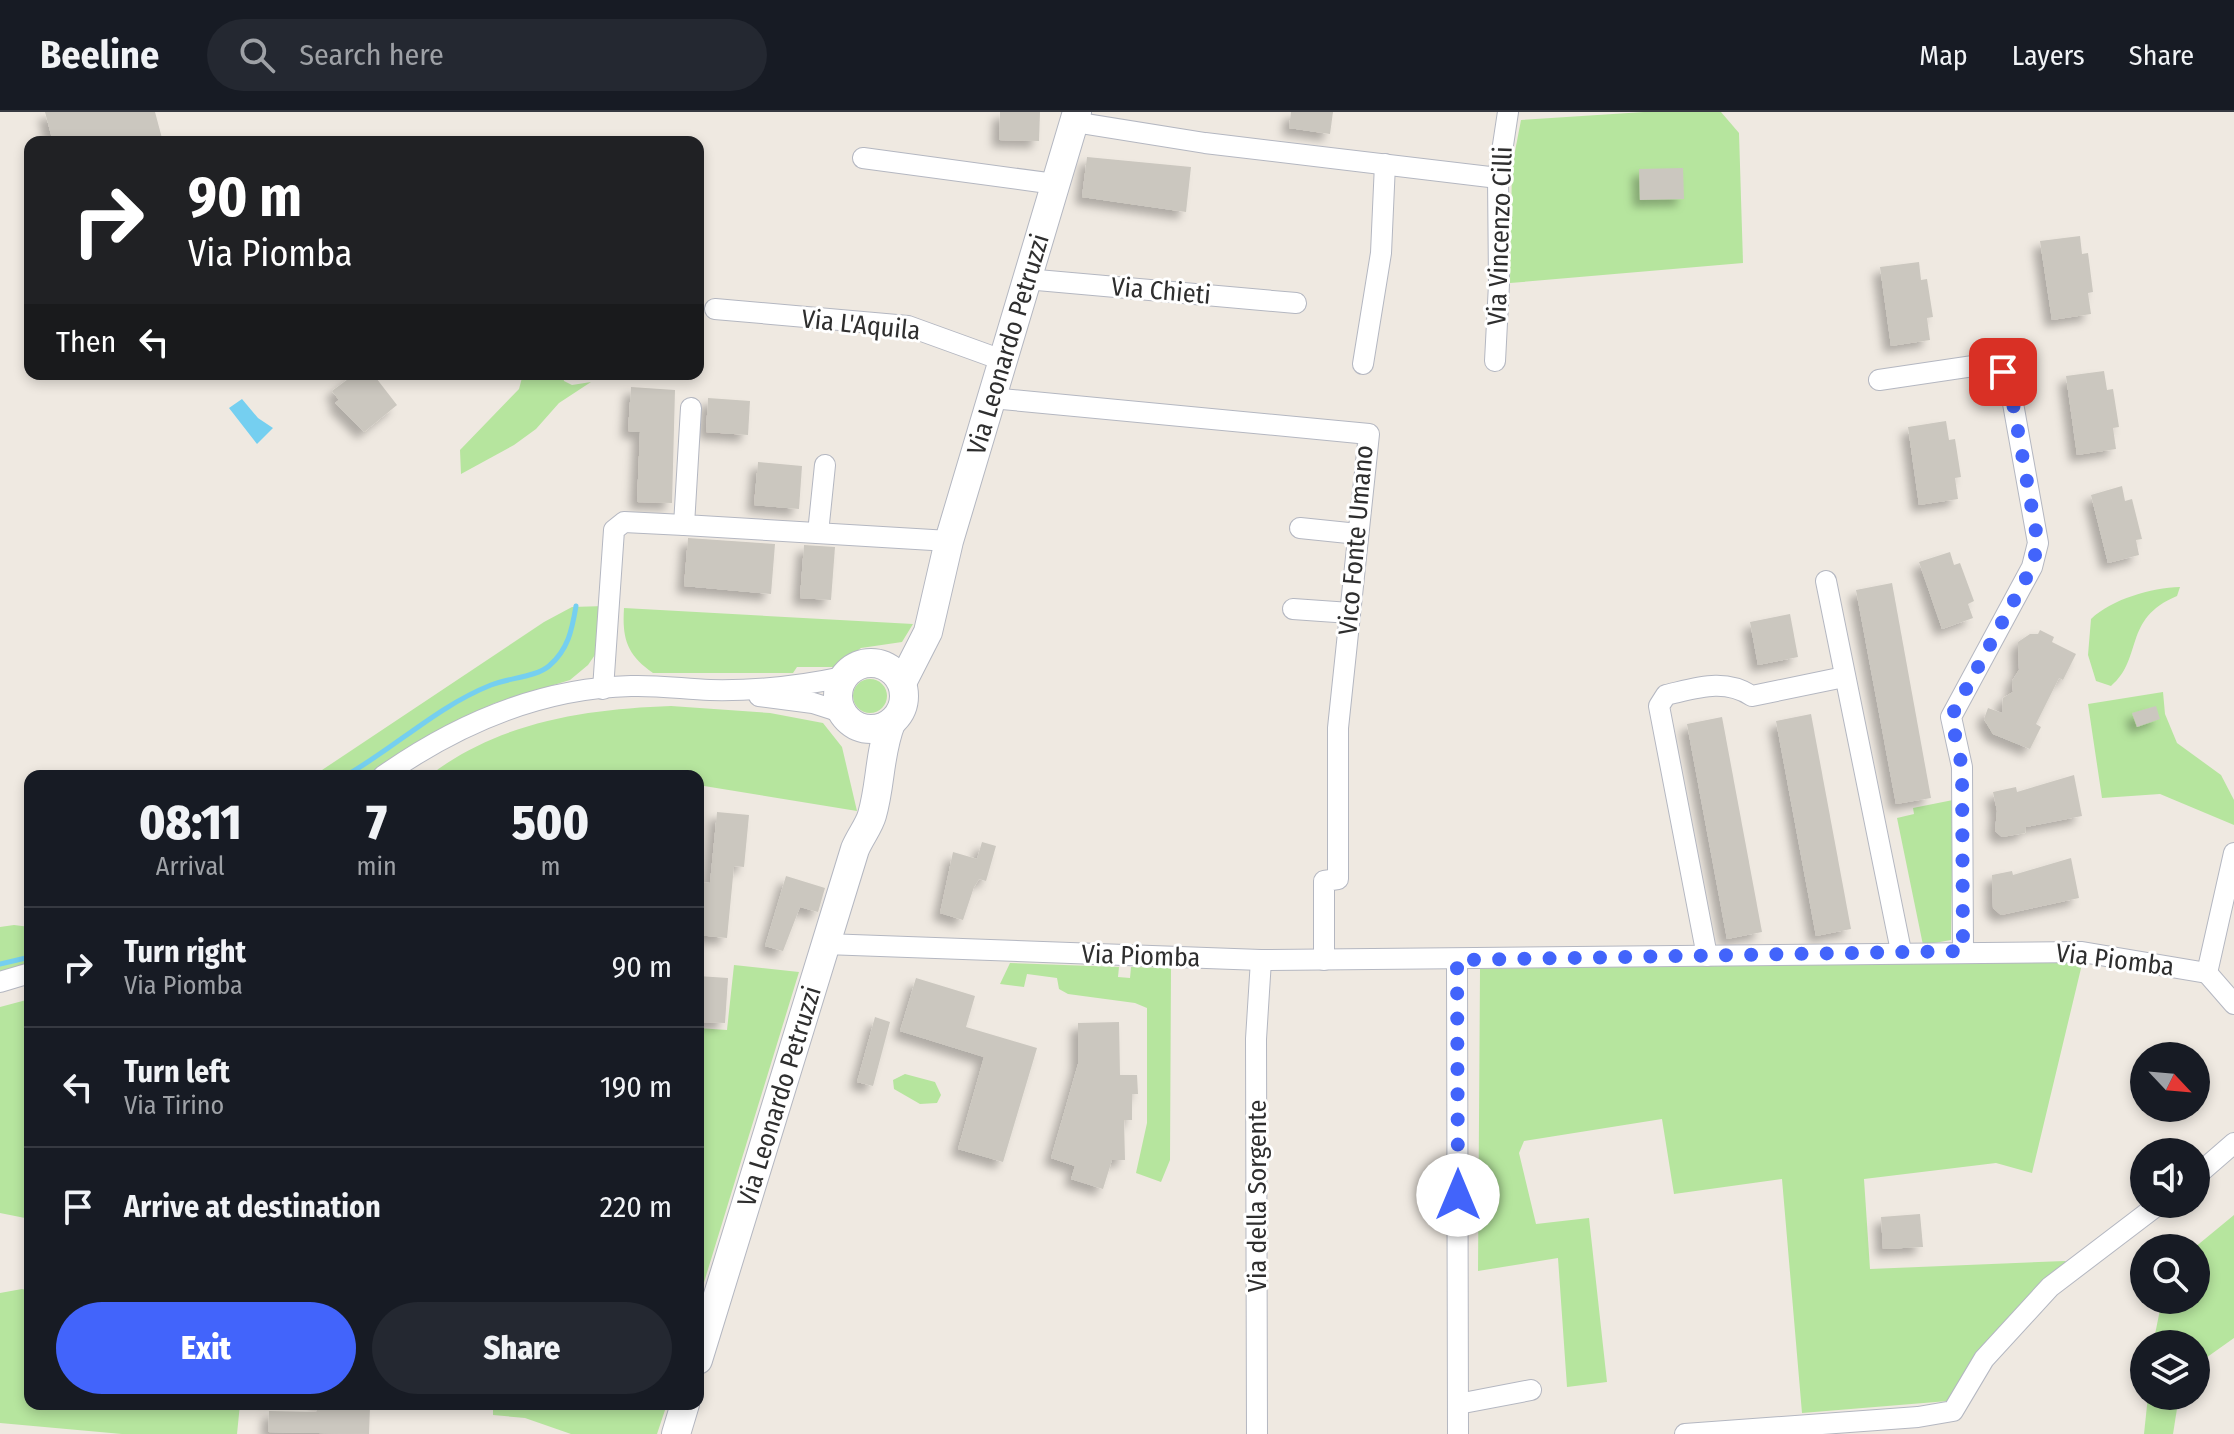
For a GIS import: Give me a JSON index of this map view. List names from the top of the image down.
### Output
{
  "streets": {
    "main road": ["Via Leonardo Petruzzi"],
    "street": [
      "Via Vincenzo Cilli",
      "Via Chieti",
      "Via L'Aquila",
      "Vico Fonte Umano",
      "Via Piomba",
      "Via della Sorgente"
    ]
  },
  "crossings": [
    ["Via Chieti", "Via Leonardo Petruzzi"],
    ["Via L'Aquila", "Via Leonardo Petruzzi"],
    ["Via Leonardo Petruzzi", "Vico Fonte Umano"],
    ["Via Leonardo Petruzzi", "Via Piomba"],
    ["Vico Fonte Umano", "Via Piomba"],
    ["Via Piomba", "Via della Sorgente"]
  ],
  "north": "bottom right",
  "page": {
    "header": "Beeline",
    "search": "Search here",
    "nav": ["Map", "Layers", "Share"],
    "turn": ["90 m", "Via Piomba"],
    "then": "Then",
    "eta": [
      "08:11",
      "Arrival",
      "7",
      "min",
      "500",
      "m"
    ],
    "list": [
      {
        "name": "Turn right",
        "note": "Via Piomba",
        "value": "90 m"
      },
      {
        "name": "Turn left",
        "note": "Via Tirino",
        "value": "190 m"
      },
      {
        "name": "Arrive at destination",
        "value": "220 m"
      }
    ],
    "buttons": ["Exit", "Share"]
  }
}
